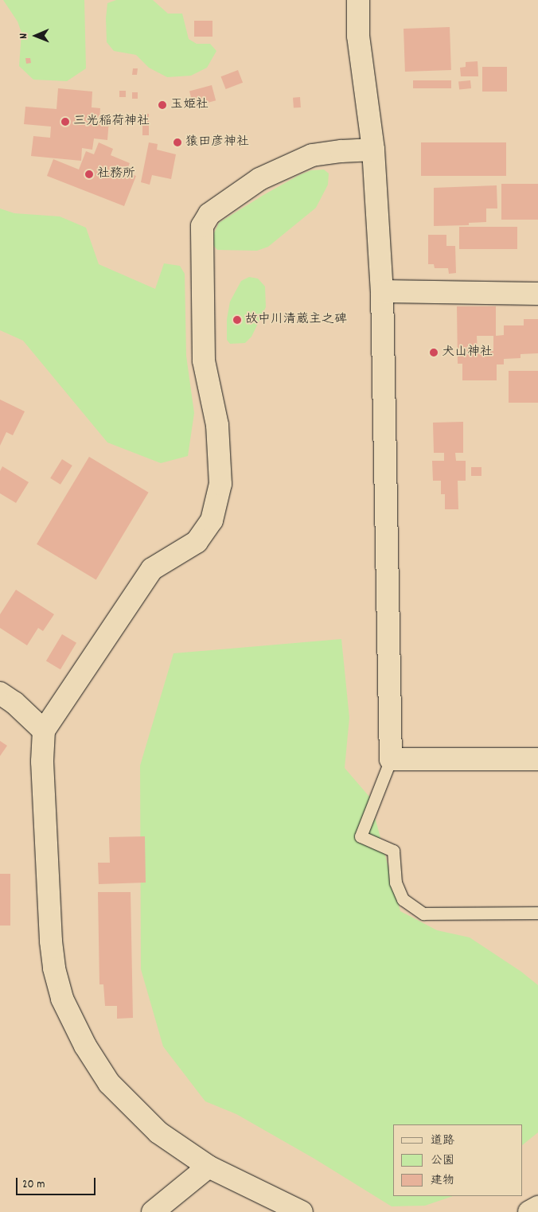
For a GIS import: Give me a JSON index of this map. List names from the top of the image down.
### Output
{
  "places": [
    "玉姫社",
    "三光稲荷神社",
    "猿田彦神社",
    "社務所",
    "故中川清蔵主之碑",
    "犬山神社"
  ],
  "legend": ["道路", "公園", "建物"],
  "scale_bar": "20 m",
  "north": "left"
}
